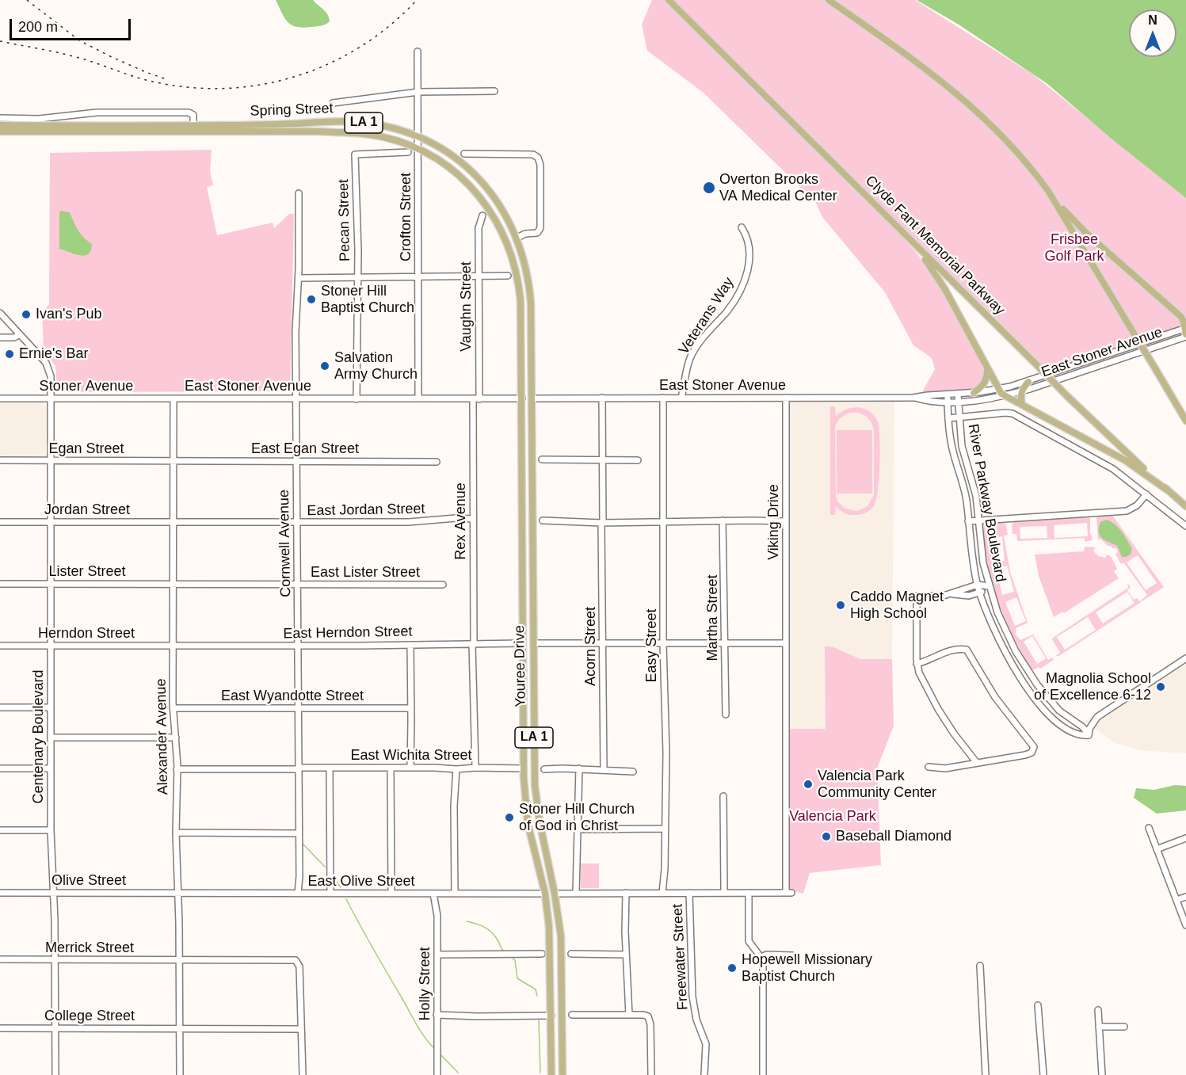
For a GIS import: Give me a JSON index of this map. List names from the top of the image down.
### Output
{
  "streets": {
    "main road": [
      "Spring Street",
      "LA 1",
      "Clyde Fant Memorial Parkway",
      "Youree Drive"
    ],
    "street": [
      "Crofton Street",
      "Pecan Street",
      "Vaughn Street",
      "Veterans Way",
      "East Stoner Avenue",
      "Stoner Avenue",
      "Egan Street",
      "East Egan Street",
      "River Parkway Boulevard",
      "Jordan Street",
      "East Jordan Street",
      "Rex Avenue",
      "Viking Drive",
      "Cornwell Avenue",
      "Lister Street",
      "East Lister Street",
      "Martha Street",
      "East Herndon Street",
      "Herndon Street",
      "Easy Street",
      "Acorn Street",
      "East Wyandotte Street",
      "Centenary Boulevard",
      "Alexander Avenue",
      "East Wichita Street",
      "Olive Street",
      "East Olive Street",
      "Merrick Street",
      "Freewater Street",
      "Holly Street",
      "College Street"
    ]
  },
  "crossings": [
    ["Spring Street", "Crofton Street"],
    ["Spring Street", "East Stoner Avenue"],
    ["Spring Street", "Youree Drive"],
    ["Crofton Street", "East Stoner Avenue"],
    ["Pecan Street", "East Stoner Avenue"],
    ["Vaughn Street", "East Stoner Avenue"],
    ["Veterans Way", "East Stoner Avenue"],
    ["East Stoner Avenue", "Stoner Avenue"],
    ["East Stoner Avenue", "River Parkway Boulevard"],
    ["East Stoner Avenue", "Rex Avenue"],
    ["East Stoner Avenue", "Viking Drive"],
    ["East Stoner Avenue", "Cornwell Avenue"],
    ["East Stoner Avenue", "Easy Street"],
    ["East Stoner Avenue", "Acorn Street"],
    ["East Stoner Avenue", "Youree Drive"],
    ["East Stoner Avenue", "Alexander Avenue"],
    ["Stoner Avenue", "Centenary Boulevard"],
    ["Stoner Avenue", "Alexander Avenue"],
    ["Egan Street", "East Egan Street"],
    ["Egan Street", "Centenary Boulevard"],
    ["Egan Street", "Alexander Avenue"],
    ["East Egan Street", "Cornwell Avenue"],
    ["East Egan Street", "Alexander Avenue"],
    ["Jordan Street", "East Jordan Street"],
    ["Jordan Street", "Centenary Boulevard"],
    ["Jordan Street", "Alexander Avenue"],
    ["East Jordan Street", "Rex Avenue"],
    ["East Jordan Street", "Cornwell Avenue"],
    ["East Jordan Street", "Alexander Avenue"],
    ["Rex Avenue", "East Herndon Street"],
    ["Rex Avenue", "East Wichita Street"],
    ["Cornwell Avenue", "East Lister Street"],
    ["Cornwell Avenue", "East Herndon Street"],
    ["Cornwell Avenue", "East Wyandotte Street"],
    ["Cornwell Avenue", "East Wichita Street"],
    ["Cornwell Avenue", "East Olive Street"],
    ["Lister Street", "East Lister Street"],
    ["Lister Street", "Centenary Boulevard"],
    ["Lister Street", "Alexander Avenue"],
    ["East Lister Street", "Alexander Avenue"],
    ["East Herndon Street", "Herndon Street"],
    ["East Herndon Street", "Youree Drive"],
    ["East Herndon Street", "Alexander Avenue"],
    ["Herndon Street", "Centenary Boulevard"],
    ["Herndon Street", "Alexander Avenue"],
    ["Youree Drive", "East Wichita Street"],
    ["Youree Drive", "East Olive Street"],
    ["East Wyandotte Street", "Alexander Avenue"],
    ["Centenary Boulevard", "Olive Street"],
    ["Centenary Boulevard", "Merrick Street"],
    ["Centenary Boulevard", "College Street"],
    ["Alexander Avenue", "East Wichita Street"],
    ["Alexander Avenue", "Olive Street"],
    ["Alexander Avenue", "East Olive Street"],
    ["Alexander Avenue", "Merrick Street"],
    ["Alexander Avenue", "College Street"],
    ["Olive Street", "East Olive Street"],
    ["East Olive Street", "Holly Street"],
    ["Merrick Street", "College Street"]
  ],
  "parks": ["Frisbee Golf Park", "Valencia Park"],
  "places": [
    "Overton Brooks VA Medical Center",
    "Stoner Hill Baptist Church",
    "Ivan's Pub",
    "Ernie's Bar",
    "Salvation Army Church",
    "Caddo Magnet High School",
    "Magnolia School of Excellence 6-12",
    "Valencia Park Community Center",
    "Stoner Hill Church of God in Christ",
    "Baseball Diamond",
    "Hopewell Missionary Baptist Church"
  ],
  "scale_bar": "200 m",
  "north": "top"
}
